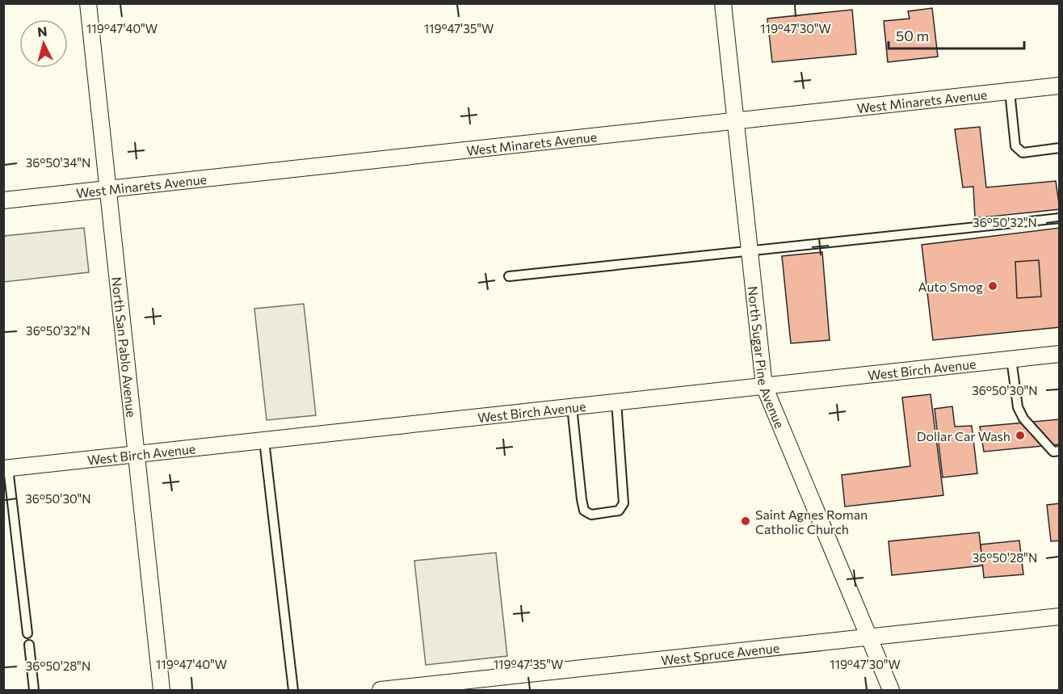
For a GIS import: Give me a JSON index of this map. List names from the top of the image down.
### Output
{
  "streets": {
    "street": [
      "West Minarets Avenue",
      "North San Pablo Avenue",
      "North Sugar Pine Avenue",
      "West Birch Avenue",
      "West Spruce Avenue"
    ]
  },
  "crossings": [
    ["West Minarets Avenue", "North San Pablo Avenue"],
    ["West Minarets Avenue", "North Sugar Pine Avenue"],
    ["North San Pablo Avenue", "West Birch Avenue"],
    ["North Sugar Pine Avenue", "West Birch Avenue"],
    ["North Sugar Pine Avenue", "West Spruce Avenue"]
  ],
  "places": ["Auto Smog", "Dollar Car Wash", "Saint Agnes Roman Catholic Church"],
  "scale_bar": "50 m",
  "north": "top",
  "coordinates": [
    "119°47'40\"W",
    "119°47'35\"W",
    "119°47'30\"W",
    "36°50'34\"N",
    "36°50'32\"N",
    "36°50'30\"N",
    "36°50'28\"N"
  ]
}
